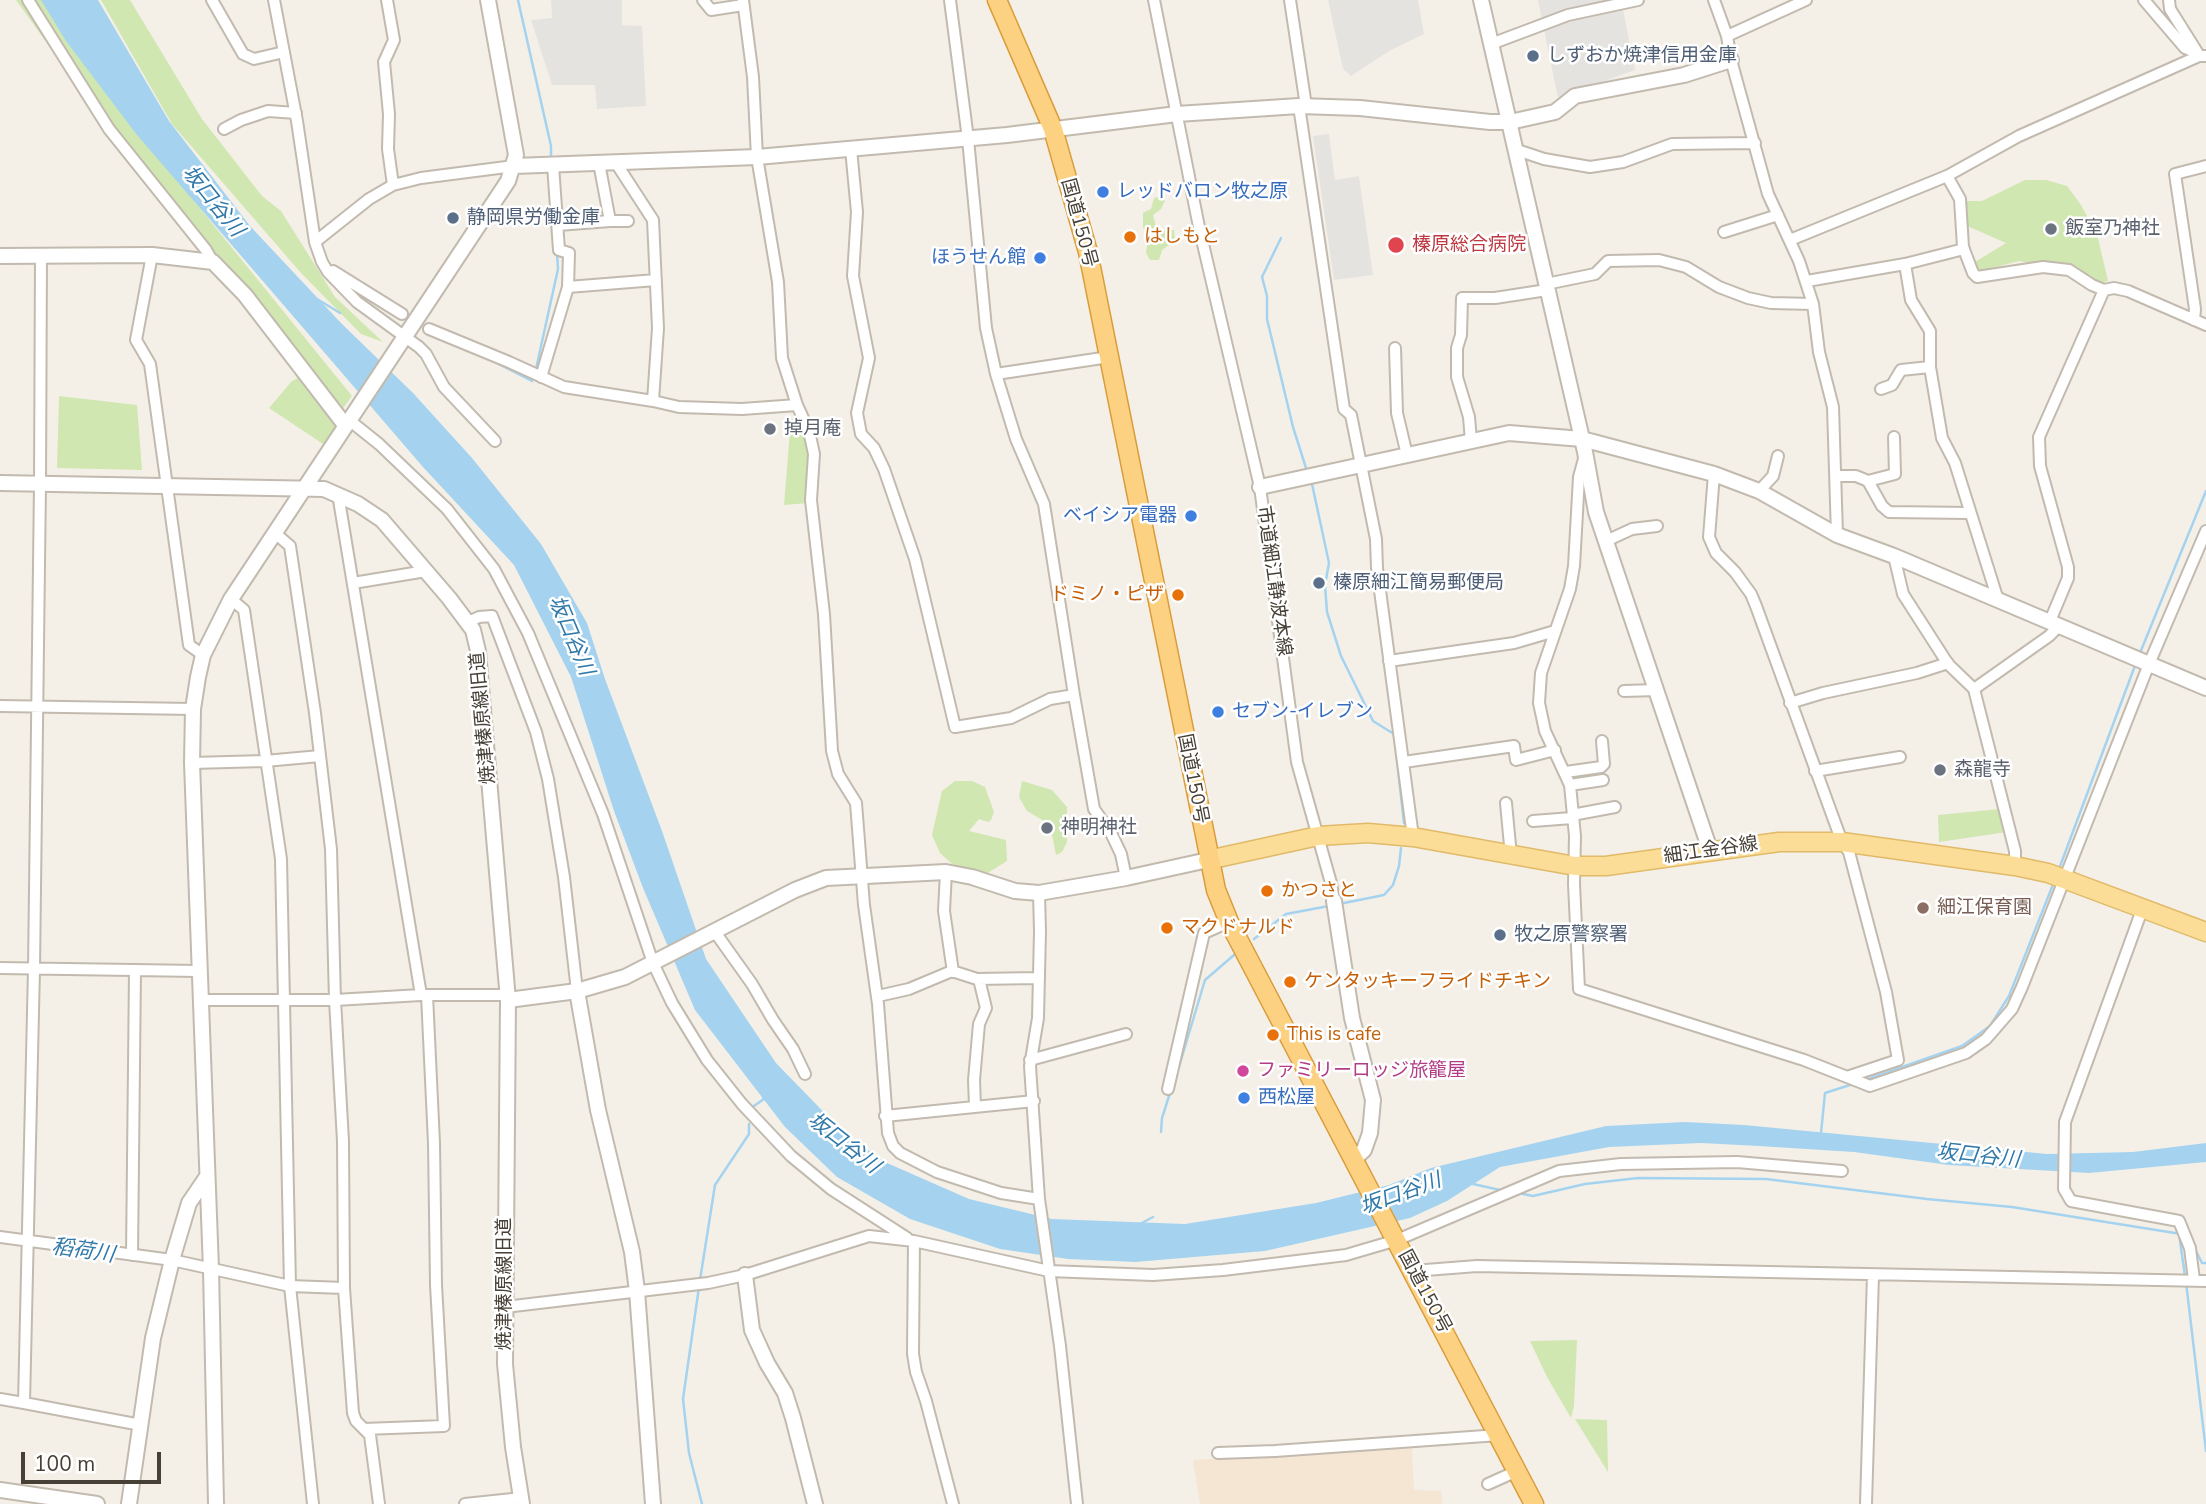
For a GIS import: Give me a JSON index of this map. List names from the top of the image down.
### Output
{
  "streets": {
    "highway": ["国道150号"],
    "main road": ["細江金谷線"],
    "street": ["市道細江静波本線", "焼津榛原線旧道"]
  },
  "crossings": [
    ["国道150号", "市道細江静波本線"],
    ["国道150号", "細江金谷線"],
    ["市道細江静波本線", "細江金谷線"]
  ],
  "water": ["坂口谷川", "稻荷川"],
  "places": [
    "しずおか焼津信用金庫",
    "レッドバロン牧之原",
    "静岡県労働金庫",
    "飯室乃神社",
    "はしもと",
    "榛原総合病院",
    "ほうせん館",
    "掉月庵",
    "ベイシア電器",
    "榛原細江簡易郵便局",
    "ドミノ・ピザ",
    "セブン-イレブン",
    "森龍寺",
    "神明神社",
    "かつさと",
    "細江保育園",
    "マクドナルド",
    "牧之原警察署",
    "ケンタッキーフライドチキン",
    "This is cafe",
    "ファミリーロッジ旅籠屋",
    "西松屋"
  ],
  "scale_bar": "100 m"
}
